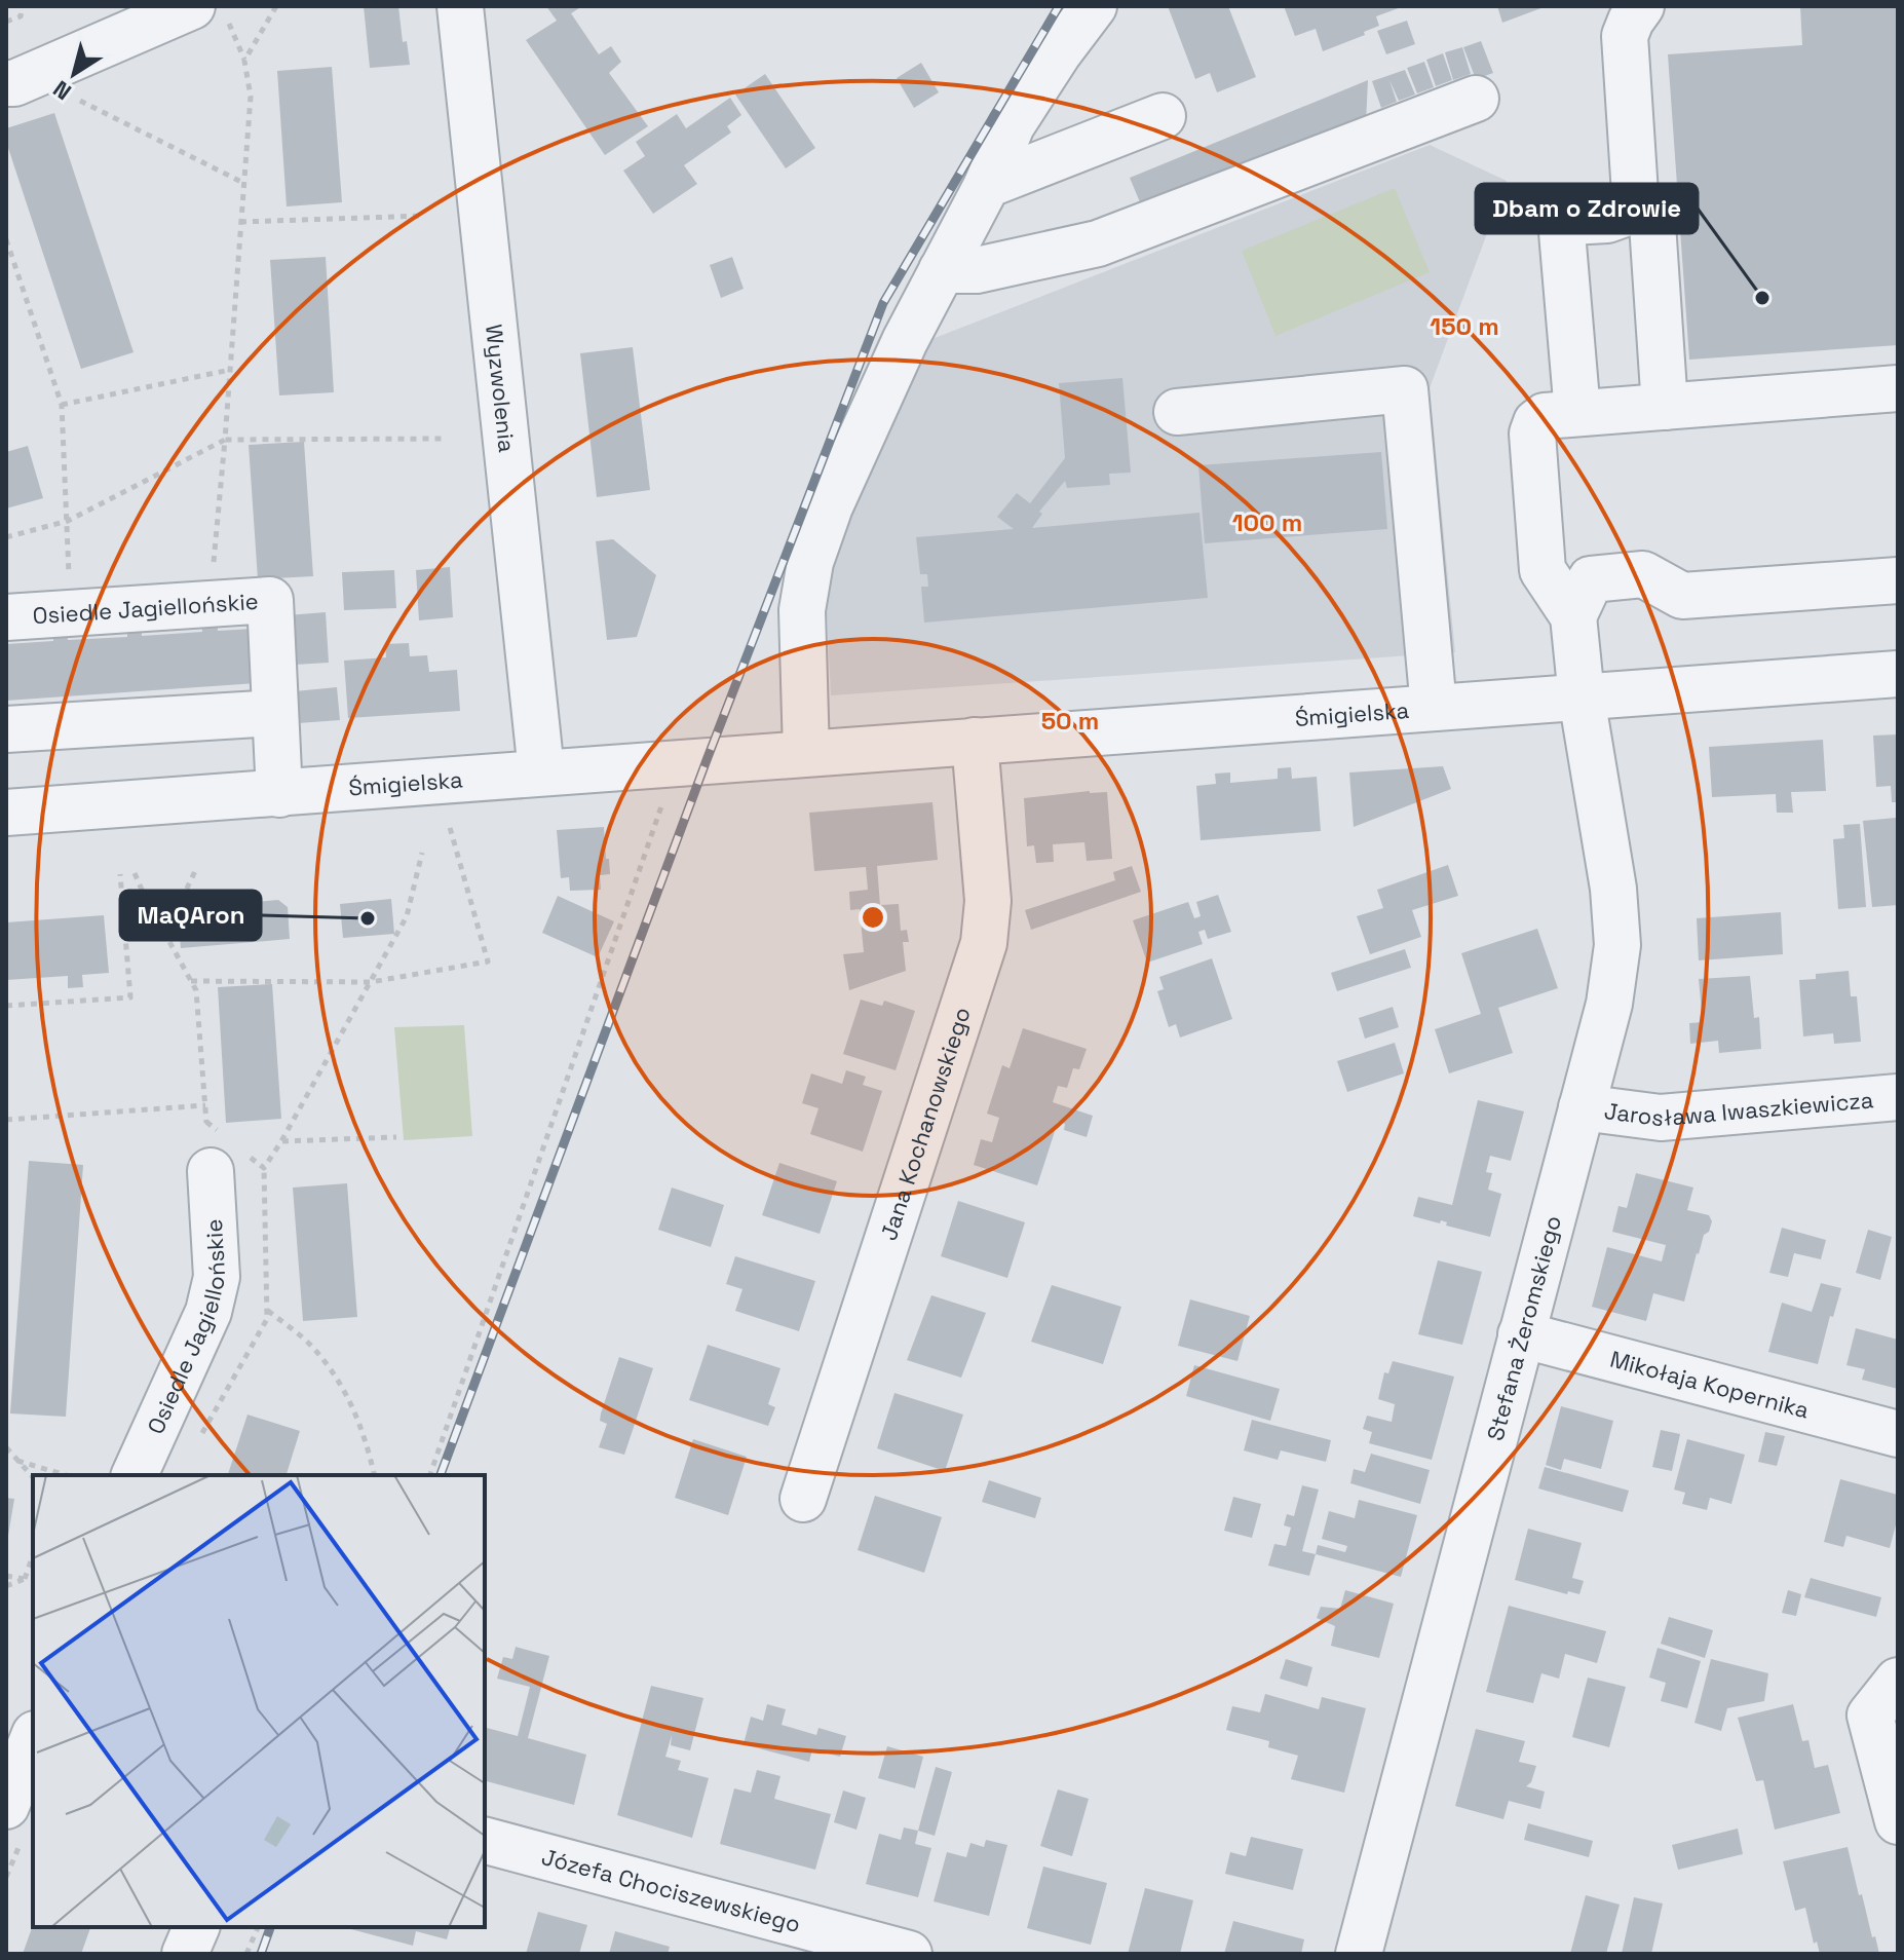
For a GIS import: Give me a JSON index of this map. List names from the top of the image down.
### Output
{
  "streets": {
    "street": [
      "Wyzwolenia",
      "Osiedle Jagiellońskie",
      "Śmigielska",
      "Jarosława Iwaszkiewicza",
      "Jana Kochanowskiego",
      "Stefana Żeromskiego",
      "Mikołaja Kopernika",
      "Józefa Chociszewskiego"
    ]
  },
  "crossings": [
    ["Wyzwolenia", "Śmigielska"],
    ["Osiedle Jagiellońskie", "Śmigielska"],
    ["Śmigielska", "Jana Kochanowskiego"],
    ["Śmigielska", "Stefana Żeromskiego"],
    ["Jarosława Iwaszkiewicza", "Stefana Żeromskiego"],
    ["Stefana Żeromskiego", "Mikołaja Kopernika"]
  ],
  "places": ["Dbam o Zdrowie", "MaQAron"],
  "north": "bottom left",
  "rings": ["150 m", "100 m", "50 m"]
}
